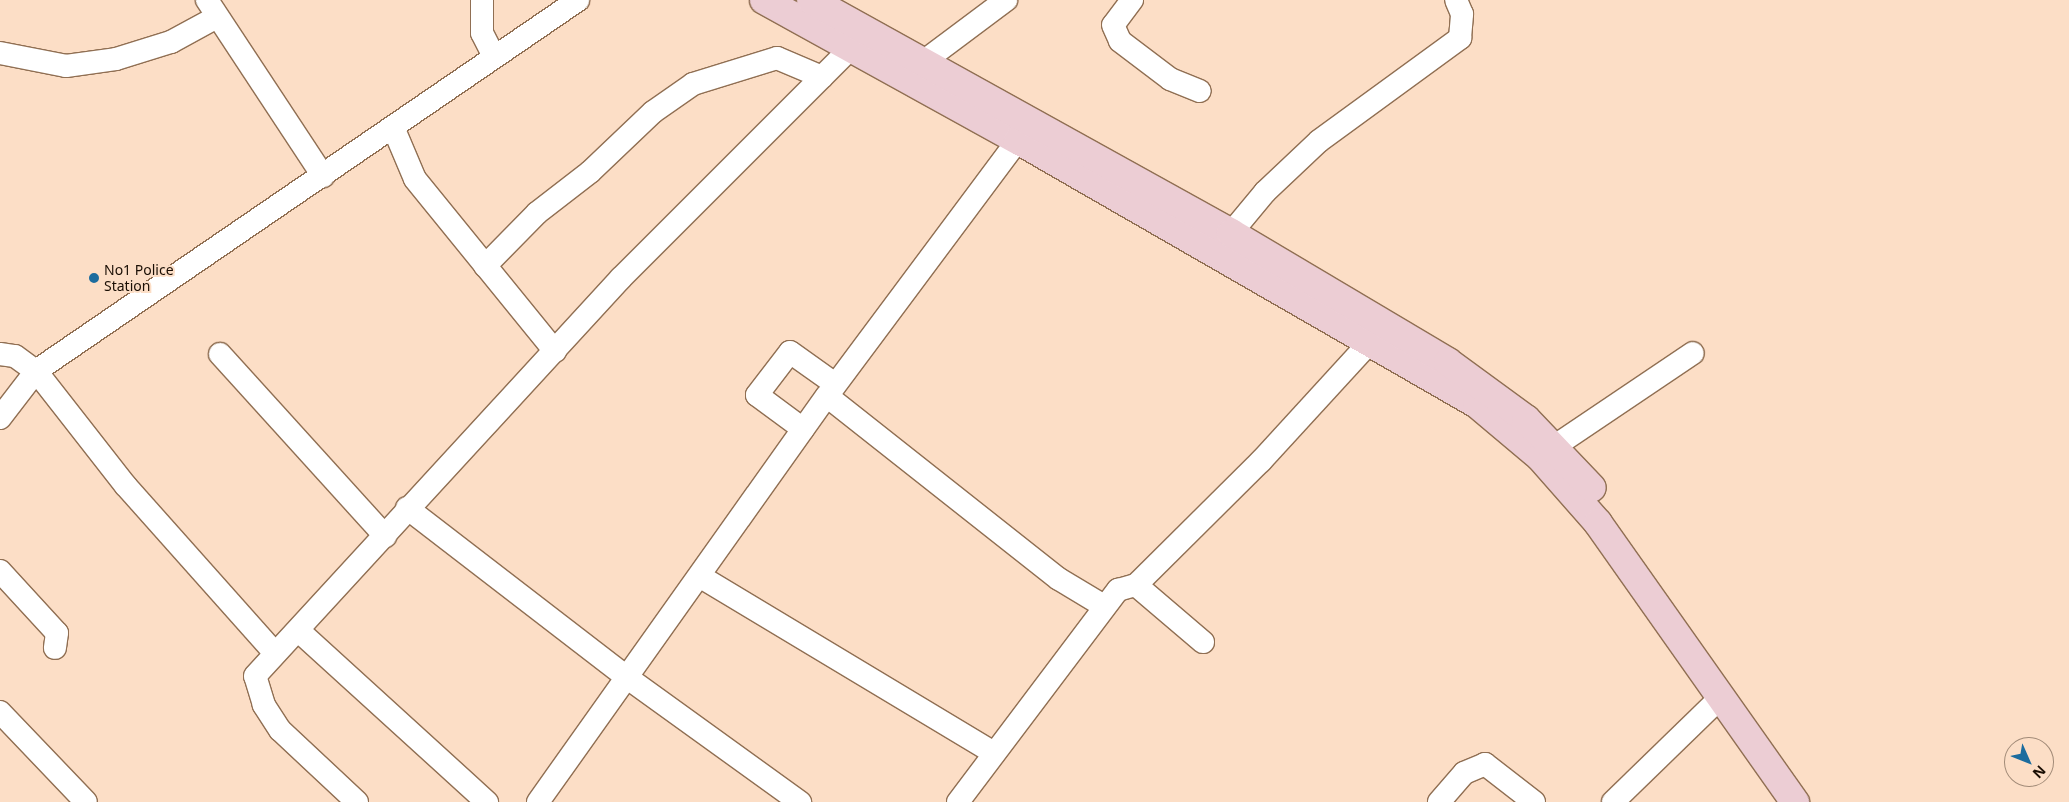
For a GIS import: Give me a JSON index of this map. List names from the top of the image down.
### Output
{
  "places": ["No1 Police Station"],
  "north": "bottom right"
}
